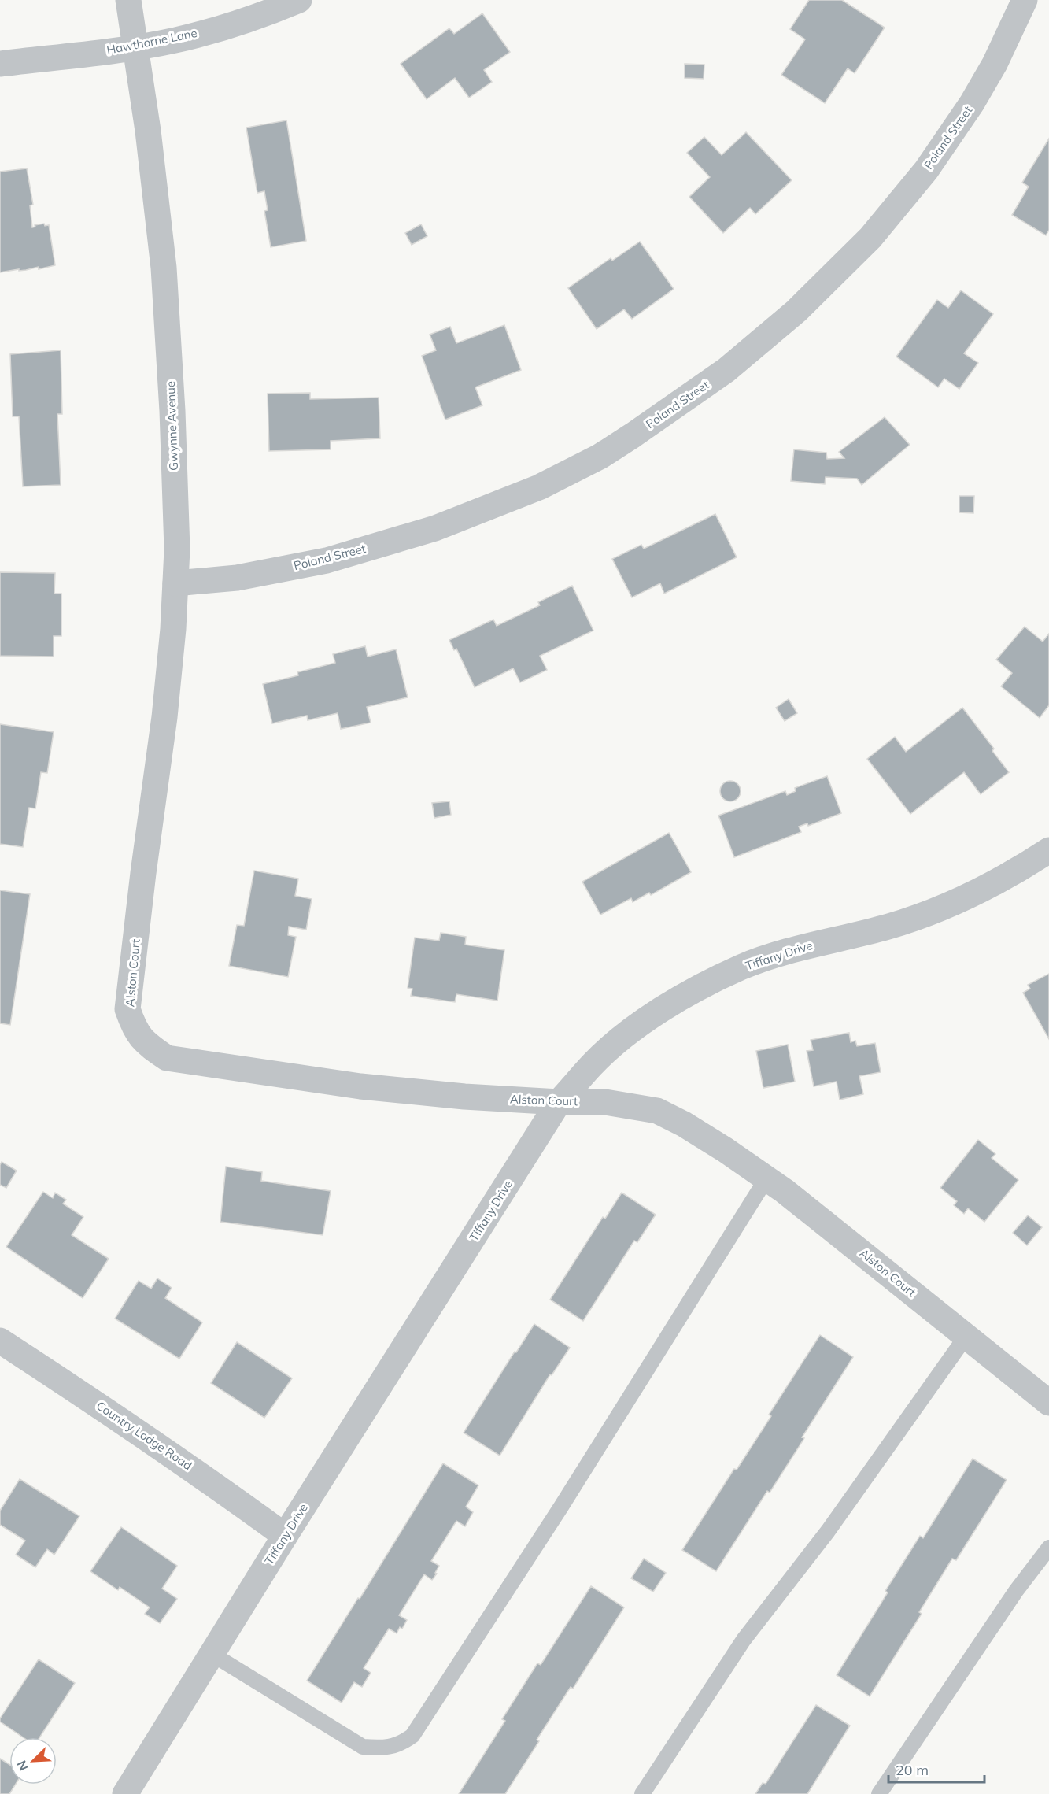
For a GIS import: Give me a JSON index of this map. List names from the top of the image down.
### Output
{
  "streets": {
    "street": [
      "Hawthorne Lane",
      "Poland Street",
      "Gwynne Avenue",
      "Tiffany Drive",
      "Alston Court",
      "Country Lodge Road"
    ]
  },
  "crossings": [
    ["Hawthorne Lane", "Gwynne Avenue"],
    ["Poland Street", "Gwynne Avenue"],
    ["Gwynne Avenue", "Alston Court"],
    ["Tiffany Drive", "Alston Court"],
    ["Tiffany Drive", "Country Lodge Road"]
  ],
  "scale_bar": "20 m",
  "north": "bottom left"
}
